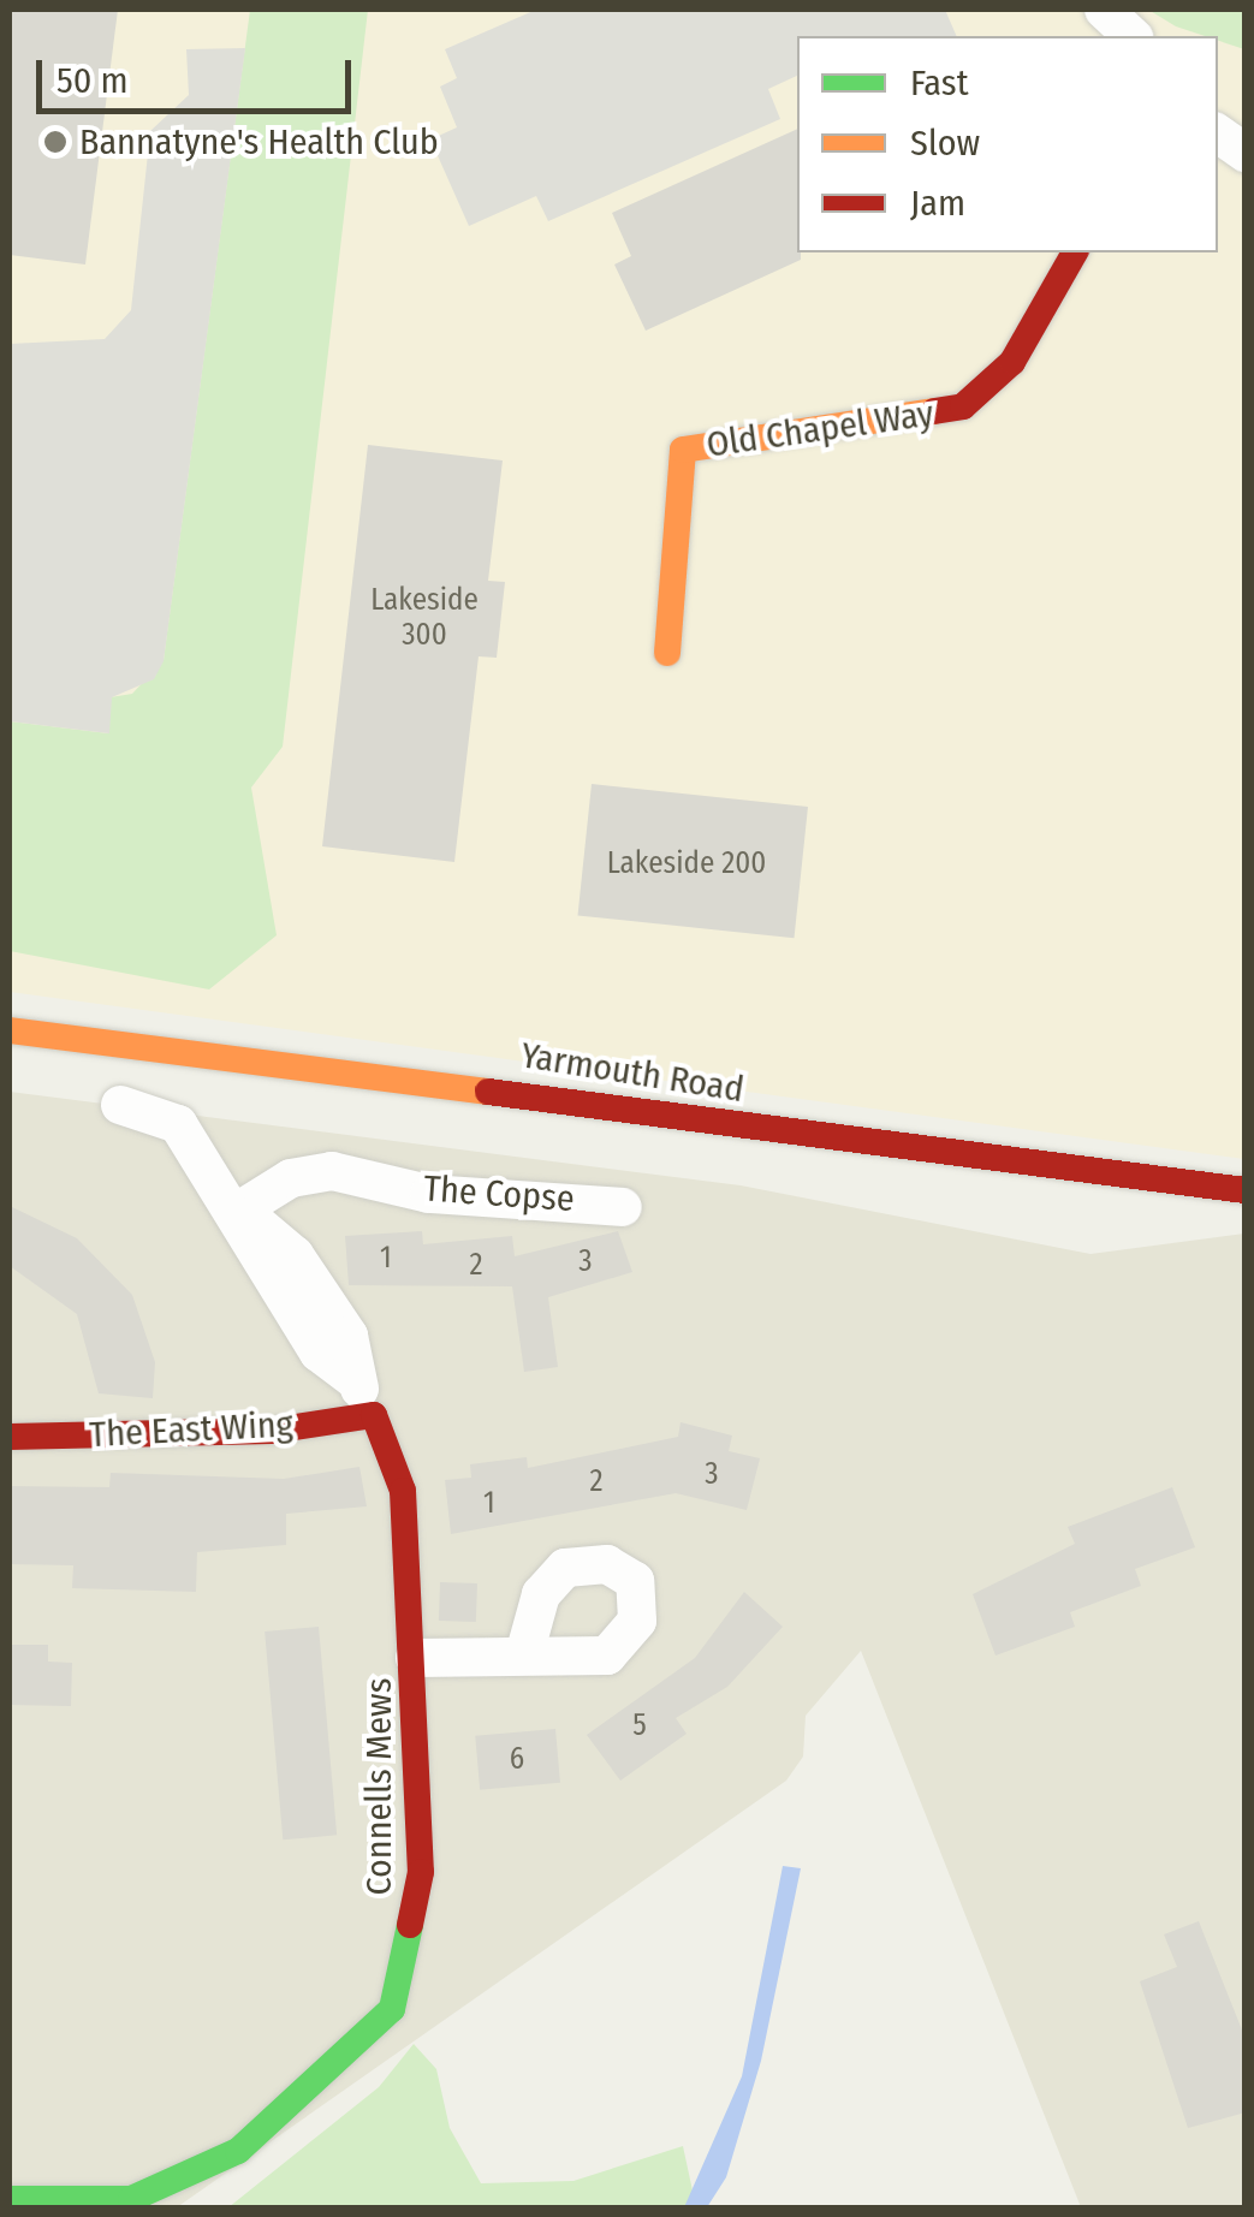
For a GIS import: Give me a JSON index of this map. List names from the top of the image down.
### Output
{
  "streets": {
    "main road": [
      "Old Chapel Way",
      "Yarmouth Road",
      "The East Wing",
      "Connells Mews"
    ],
    "street": ["The Copse"]
  },
  "crossings": [
    ["The East Wing", "Connells Mews"]
  ],
  "places": ["Bannatyne's Health Club"],
  "house_numbers": [
    "Lakeside 300",
    "Lakeside 200",
    "1",
    "3",
    "2",
    "3",
    "2",
    "1",
    "5",
    "6"
  ],
  "legend": ["Fast", "Slow", "Jam"],
  "scale_bar": "50 m"
}
